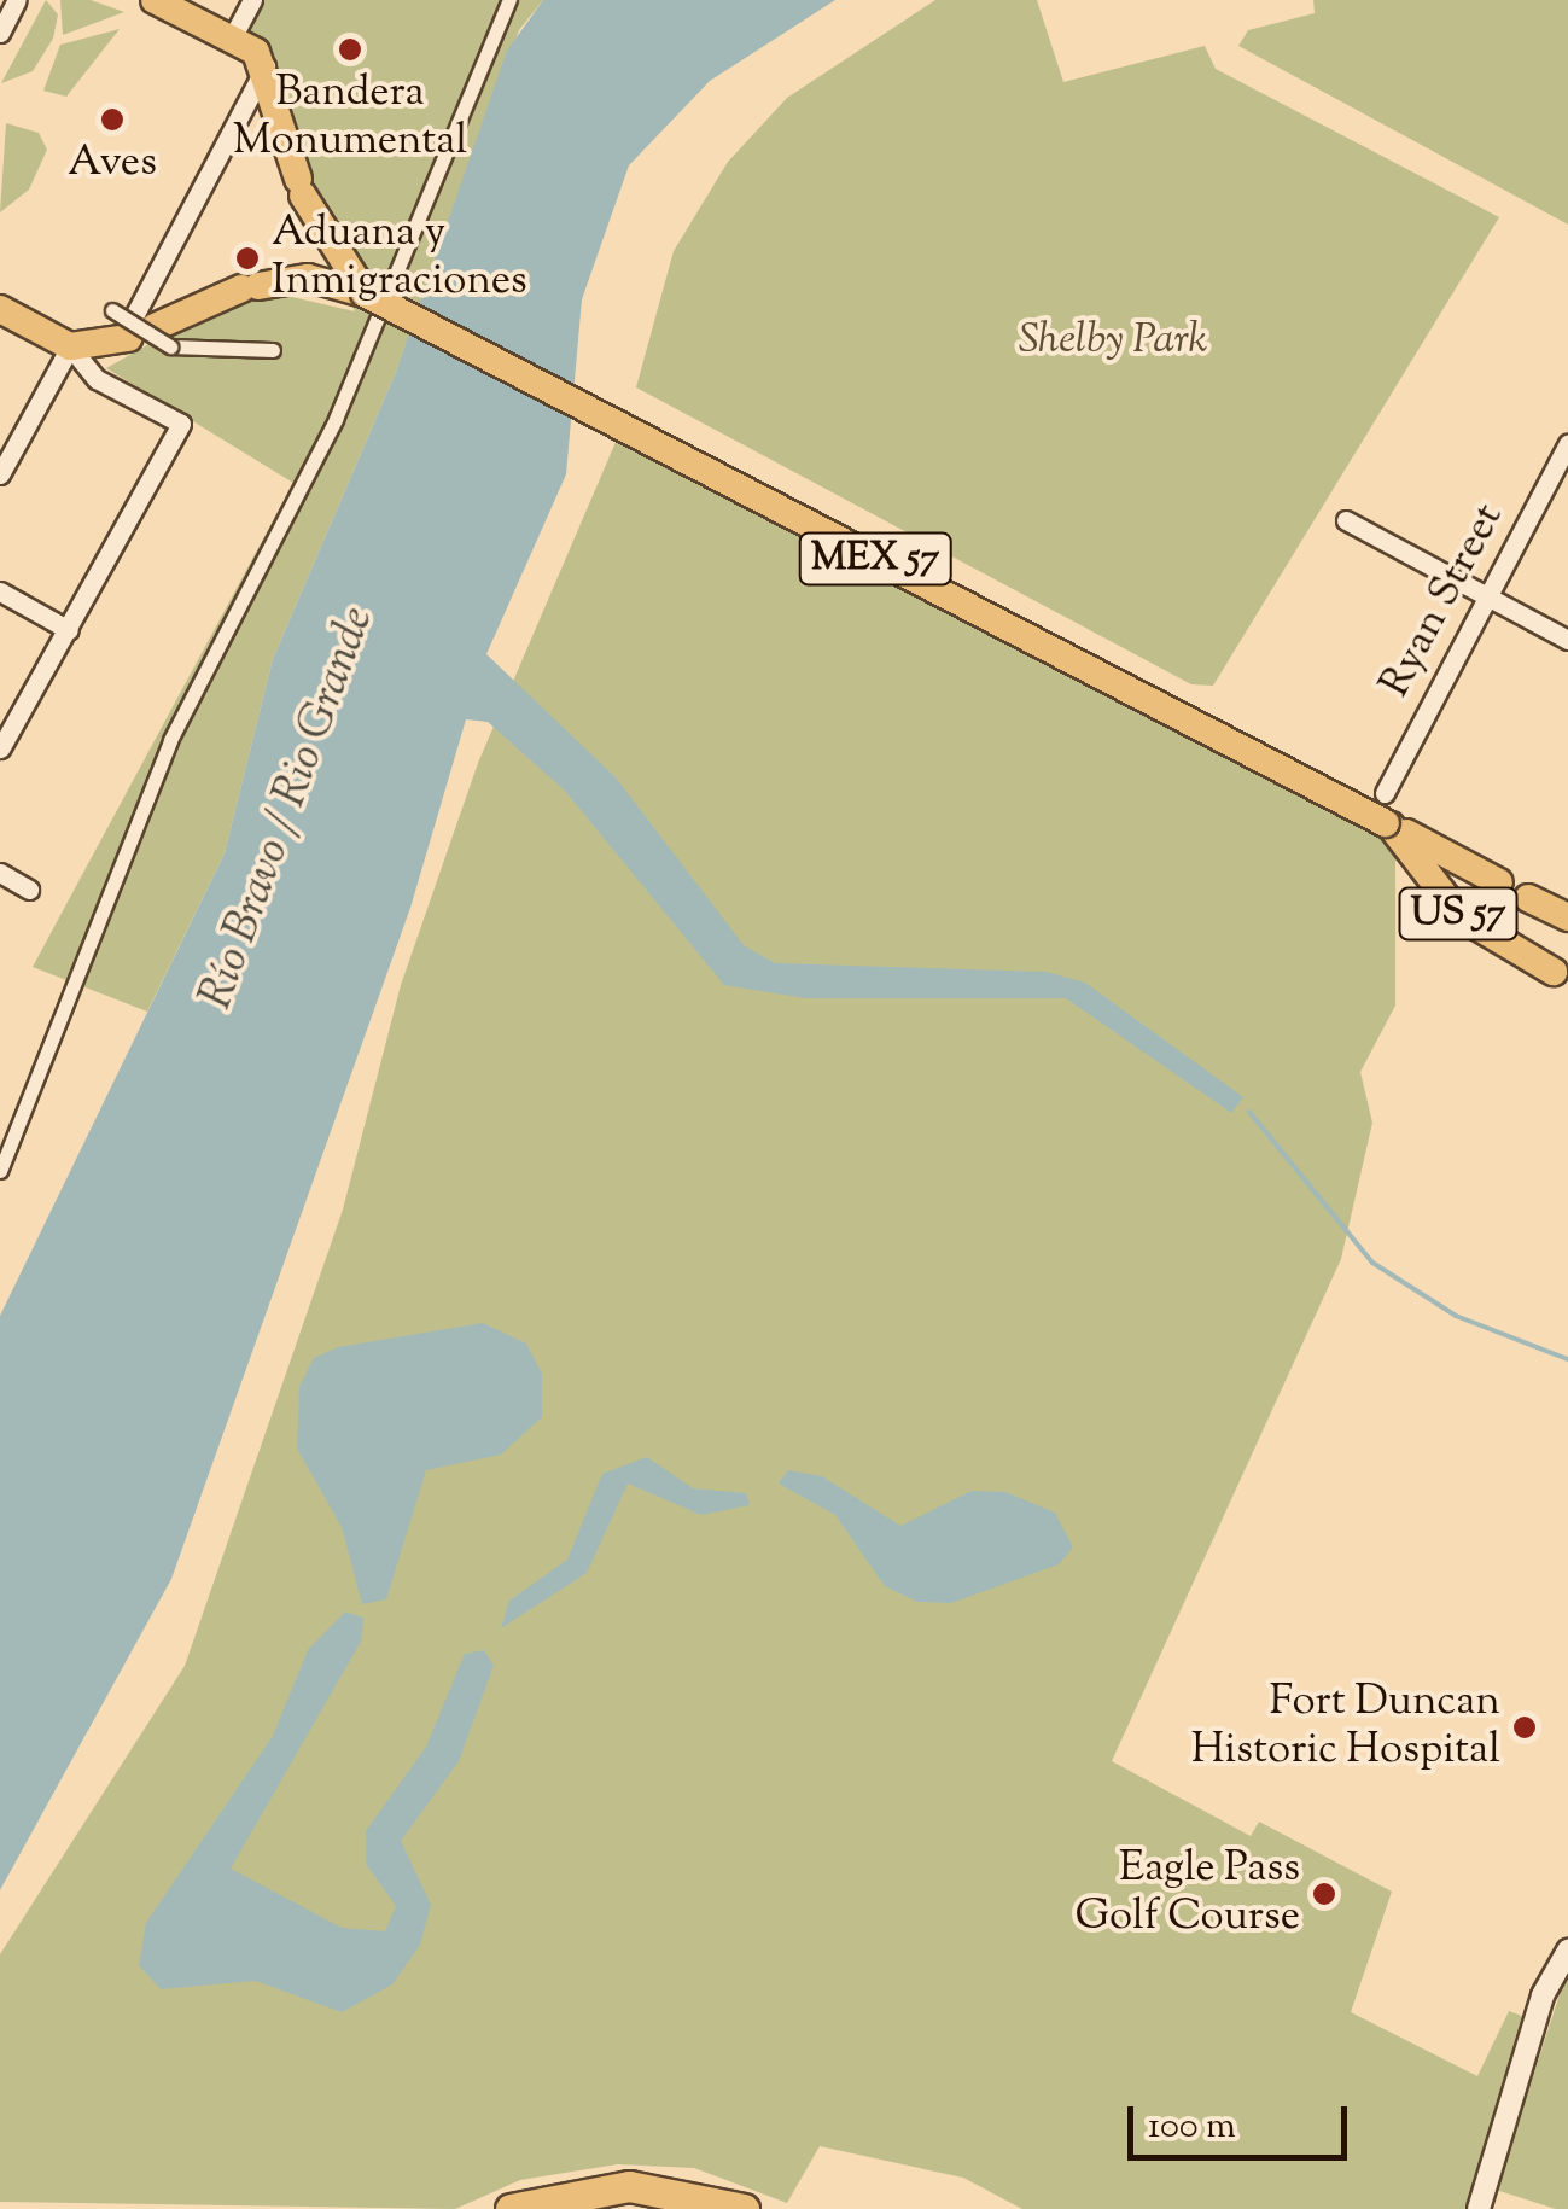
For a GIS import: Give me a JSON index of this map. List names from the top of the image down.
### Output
{
  "streets": {
    "main road": ["MEX 57", "US 57"],
    "street": ["Ryan Street"]
  },
  "crossings": [
    ["MEX 57", "US 57"]
  ],
  "water": ["Río Bravo / Rio Grande"],
  "parks": ["Shelby Park"],
  "places": [
    "Bandera Monumental",
    "Aves",
    "Aduana y Inmigraciones",
    "Fort Duncan Historic Hospital",
    "Eagle Pass Golf Course"
  ],
  "scale_bar": "100 m"
}
